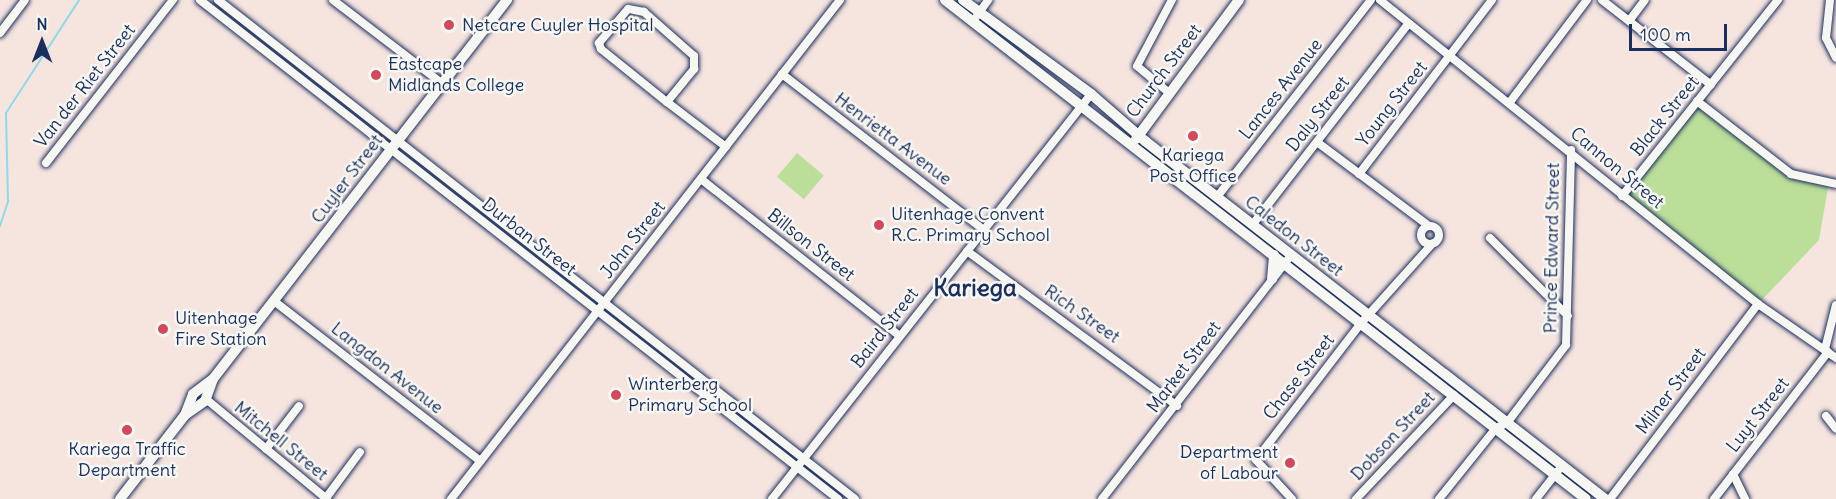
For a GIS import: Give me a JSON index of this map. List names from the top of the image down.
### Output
{
  "streets": {
    "main road": ["Church Street", "Cuyler Street", "Caledon Street"],
    "street": [
      "Van der Riet Street",
      "Lances Avenue",
      "Young Street",
      "Daly Street",
      "Black Street",
      "Henrietta Avenue",
      "Cannon Street",
      "Durban Street",
      "John Street",
      "Billson Street",
      "Prince Edward Street",
      "Rich Street",
      "Baird Street",
      "Market Street",
      "Langdon Avenue",
      "Chase Street",
      "Milner Street",
      "Luyt Street",
      "Dobson Street",
      "Mitchell Street"
    ]
  },
  "crossings": [
    ["Church Street", "Caledon Street"],
    ["Lances Avenue", "Caledon Street"],
    ["Young Street", "Cannon Street"],
    ["Daly Street", "Cannon Street"],
    ["Daly Street", "Caledon Street"],
    ["Black Street", "Cannon Street"],
    ["Henrietta Avenue", "John Street"],
    ["Henrietta Avenue", "Baird Street"],
    ["Cannon Street", "Prince Edward Street"],
    ["Cannon Street", "Milner Street"],
    ["Cannon Street", "Luyt Street"],
    ["Cuyler Street", "Durban Street"],
    ["Cuyler Street", "Langdon Avenue"],
    ["Cuyler Street", "Mitchell Street"],
    ["Caledon Street", "Prince Edward Street"],
    ["Caledon Street", "Baird Street"],
    ["Caledon Street", "Market Street"],
    ["Caledon Street", "Chase Street"],
    ["Caledon Street", "Milner Street"],
    ["Caledon Street", "Dobson Street"],
    ["Durban Street", "John Street"],
    ["Durban Street", "Baird Street"],
    ["John Street", "Billson Street"],
    ["John Street", "Langdon Avenue"],
    ["Billson Street", "Baird Street"],
    ["Rich Street", "Baird Street"],
    ["Rich Street", "Market Street"]
  ],
  "districts": ["Kariega"],
  "places": [
    "Netcare Cuyler Hospital",
    "Eastcape Midlands College",
    "Kariega Post Office",
    "Uitenhage Convent R.C. Primary School",
    "Uitenhage Fire Station",
    "Winterberg Primary School",
    "Kariega Traffic Department",
    "Department of Labour"
  ],
  "scale_bar": "100 m",
  "north": "top"
}
